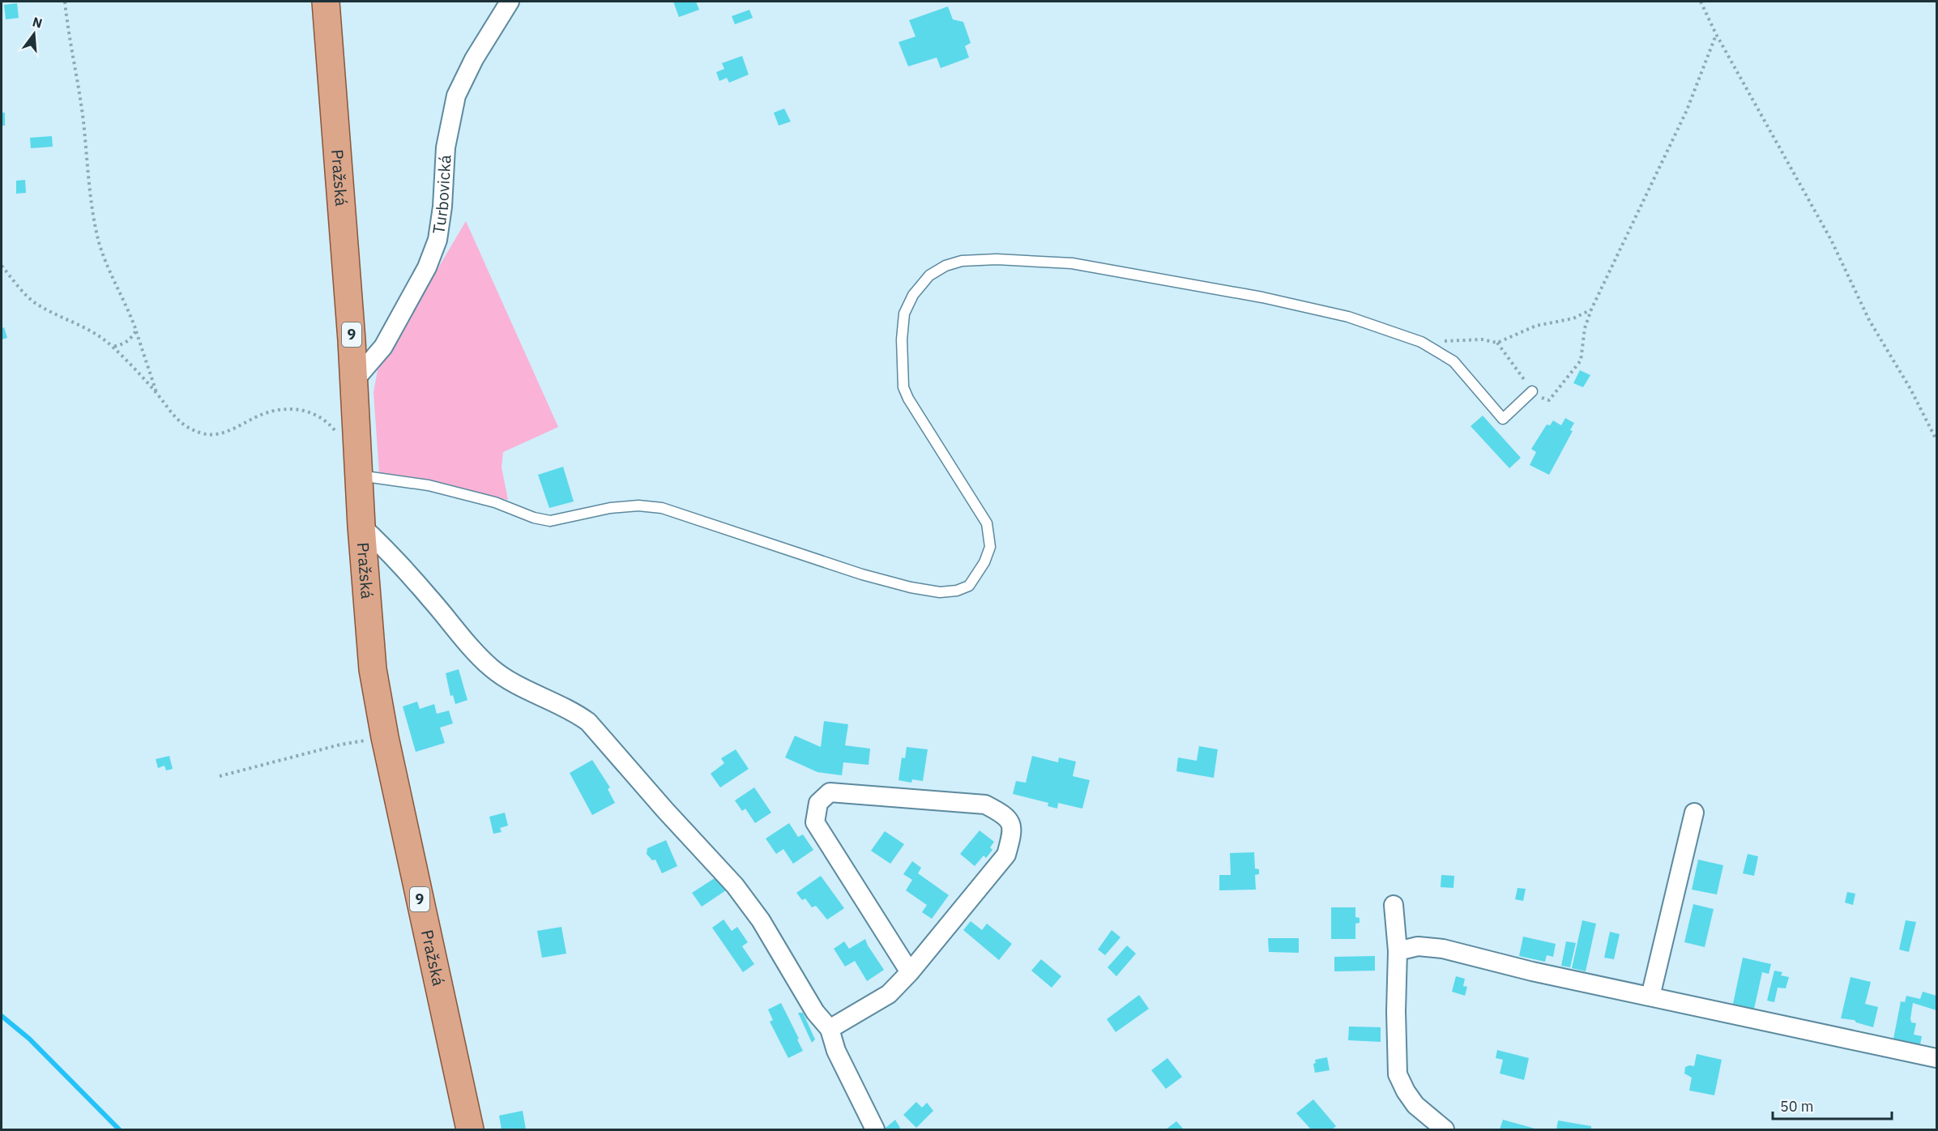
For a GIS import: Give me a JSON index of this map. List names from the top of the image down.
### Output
{
  "streets": {
    "main road": ["Pražská", "9"],
    "street": ["Turbovická"]
  },
  "crossings": [
    ["Pražská", "Turbovická"]
  ],
  "scale_bar": "50 m",
  "north": "top"
}
